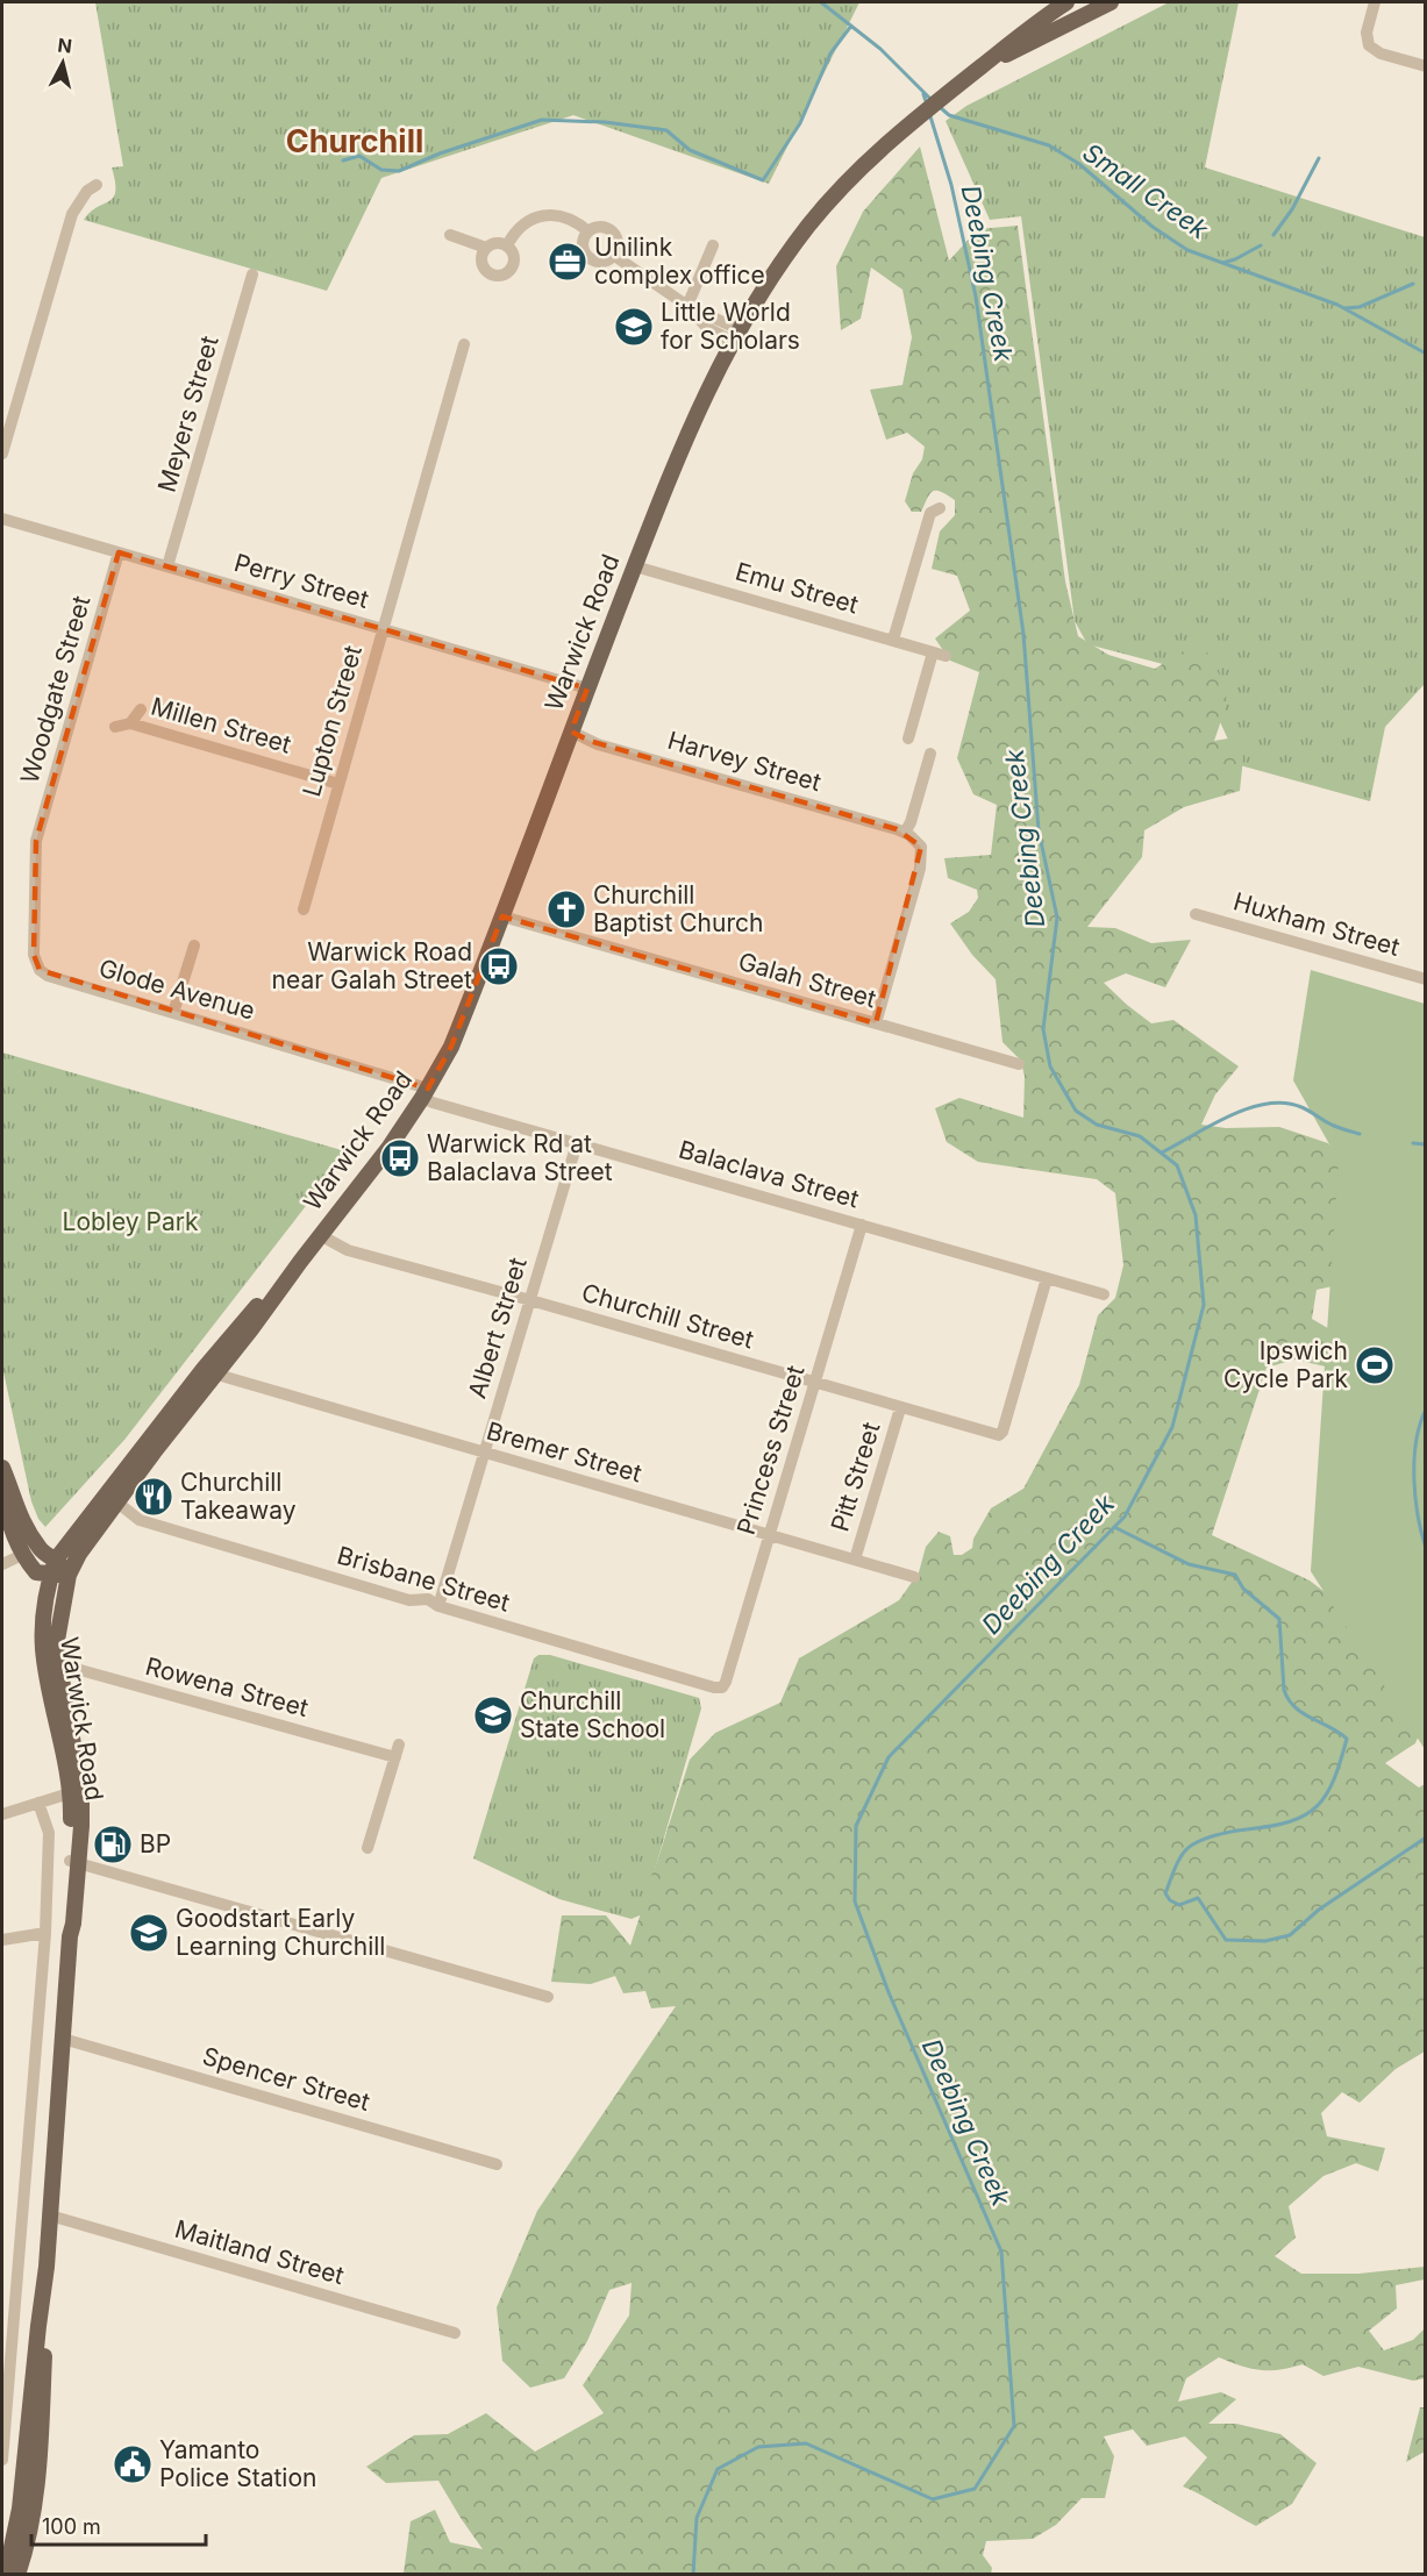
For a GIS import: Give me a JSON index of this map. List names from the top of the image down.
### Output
{
  "streets": {
    "main road": ["Warwick Road"],
    "street": [
      "Meyers Street",
      "Perry Street",
      "Emu Street",
      "Woodgate Street",
      "Lupton Street",
      "Millen Street",
      "Harvey Street",
      "Huxham Street",
      "Galah Street",
      "Glode Avenue",
      "Balaclava Street",
      "Churchill Street",
      "Albert Street",
      "Princess Street",
      "Bremer Street",
      "Pitt Street",
      "Brisbane Street",
      "Rowena Street",
      "Spencer Street",
      "Maitland Street"
    ]
  },
  "crossings": [
    ["Meyers Street", "Perry Street"],
    ["Perry Street", "Warwick Road"],
    ["Perry Street", "Woodgate Street"],
    ["Perry Street", "Lupton Street"],
    ["Emu Street", "Warwick Road"],
    ["Warwick Road", "Harvey Street"],
    ["Warwick Road", "Galah Street"],
    ["Warwick Road", "Glode Avenue"],
    ["Warwick Road", "Balaclava Street"],
    ["Warwick Road", "Churchill Street"],
    ["Warwick Road", "Bremer Street"],
    ["Warwick Road", "Brisbane Street"],
    ["Warwick Road", "Rowena Street"],
    ["Warwick Road", "Spencer Street"],
    ["Warwick Road", "Maitland Street"],
    ["Woodgate Street", "Glode Avenue"],
    ["Lupton Street", "Millen Street"],
    ["Glode Avenue", "Balaclava Street"],
    ["Balaclava Street", "Churchill Street"],
    ["Balaclava Street", "Albert Street"],
    ["Balaclava Street", "Princess Street"],
    ["Churchill Street", "Albert Street"],
    ["Churchill Street", "Princess Street"],
    ["Churchill Street", "Pitt Street"],
    ["Albert Street", "Bremer Street"],
    ["Albert Street", "Brisbane Street"],
    ["Princess Street", "Bremer Street"],
    ["Princess Street", "Brisbane Street"],
    ["Bremer Street", "Pitt Street"]
  ],
  "districts": ["Churchill"],
  "water": ["Small Creek", "Deebing Creek"],
  "parks": ["Lobley Park"],
  "places": {
    "office": ["Unilink complex office"],
    "school or university": ["Little World for Scholars", "Churchill State School", "Goodstart Early Learning Churchill"],
    "church": ["Churchill Baptist Church"],
    "bus stop": ["Warwick Road near Galah Street", "Warwick Rd at Balaclava Street"],
    "sports": ["Ipswich Cycle Park"],
    "restaurant": ["Churchill Takeaway"],
    "fuel station": ["BP"],
    "public building": ["Yamanto Police Station"]
  },
  "scale_bar": "100 m",
  "north": "top"
}
